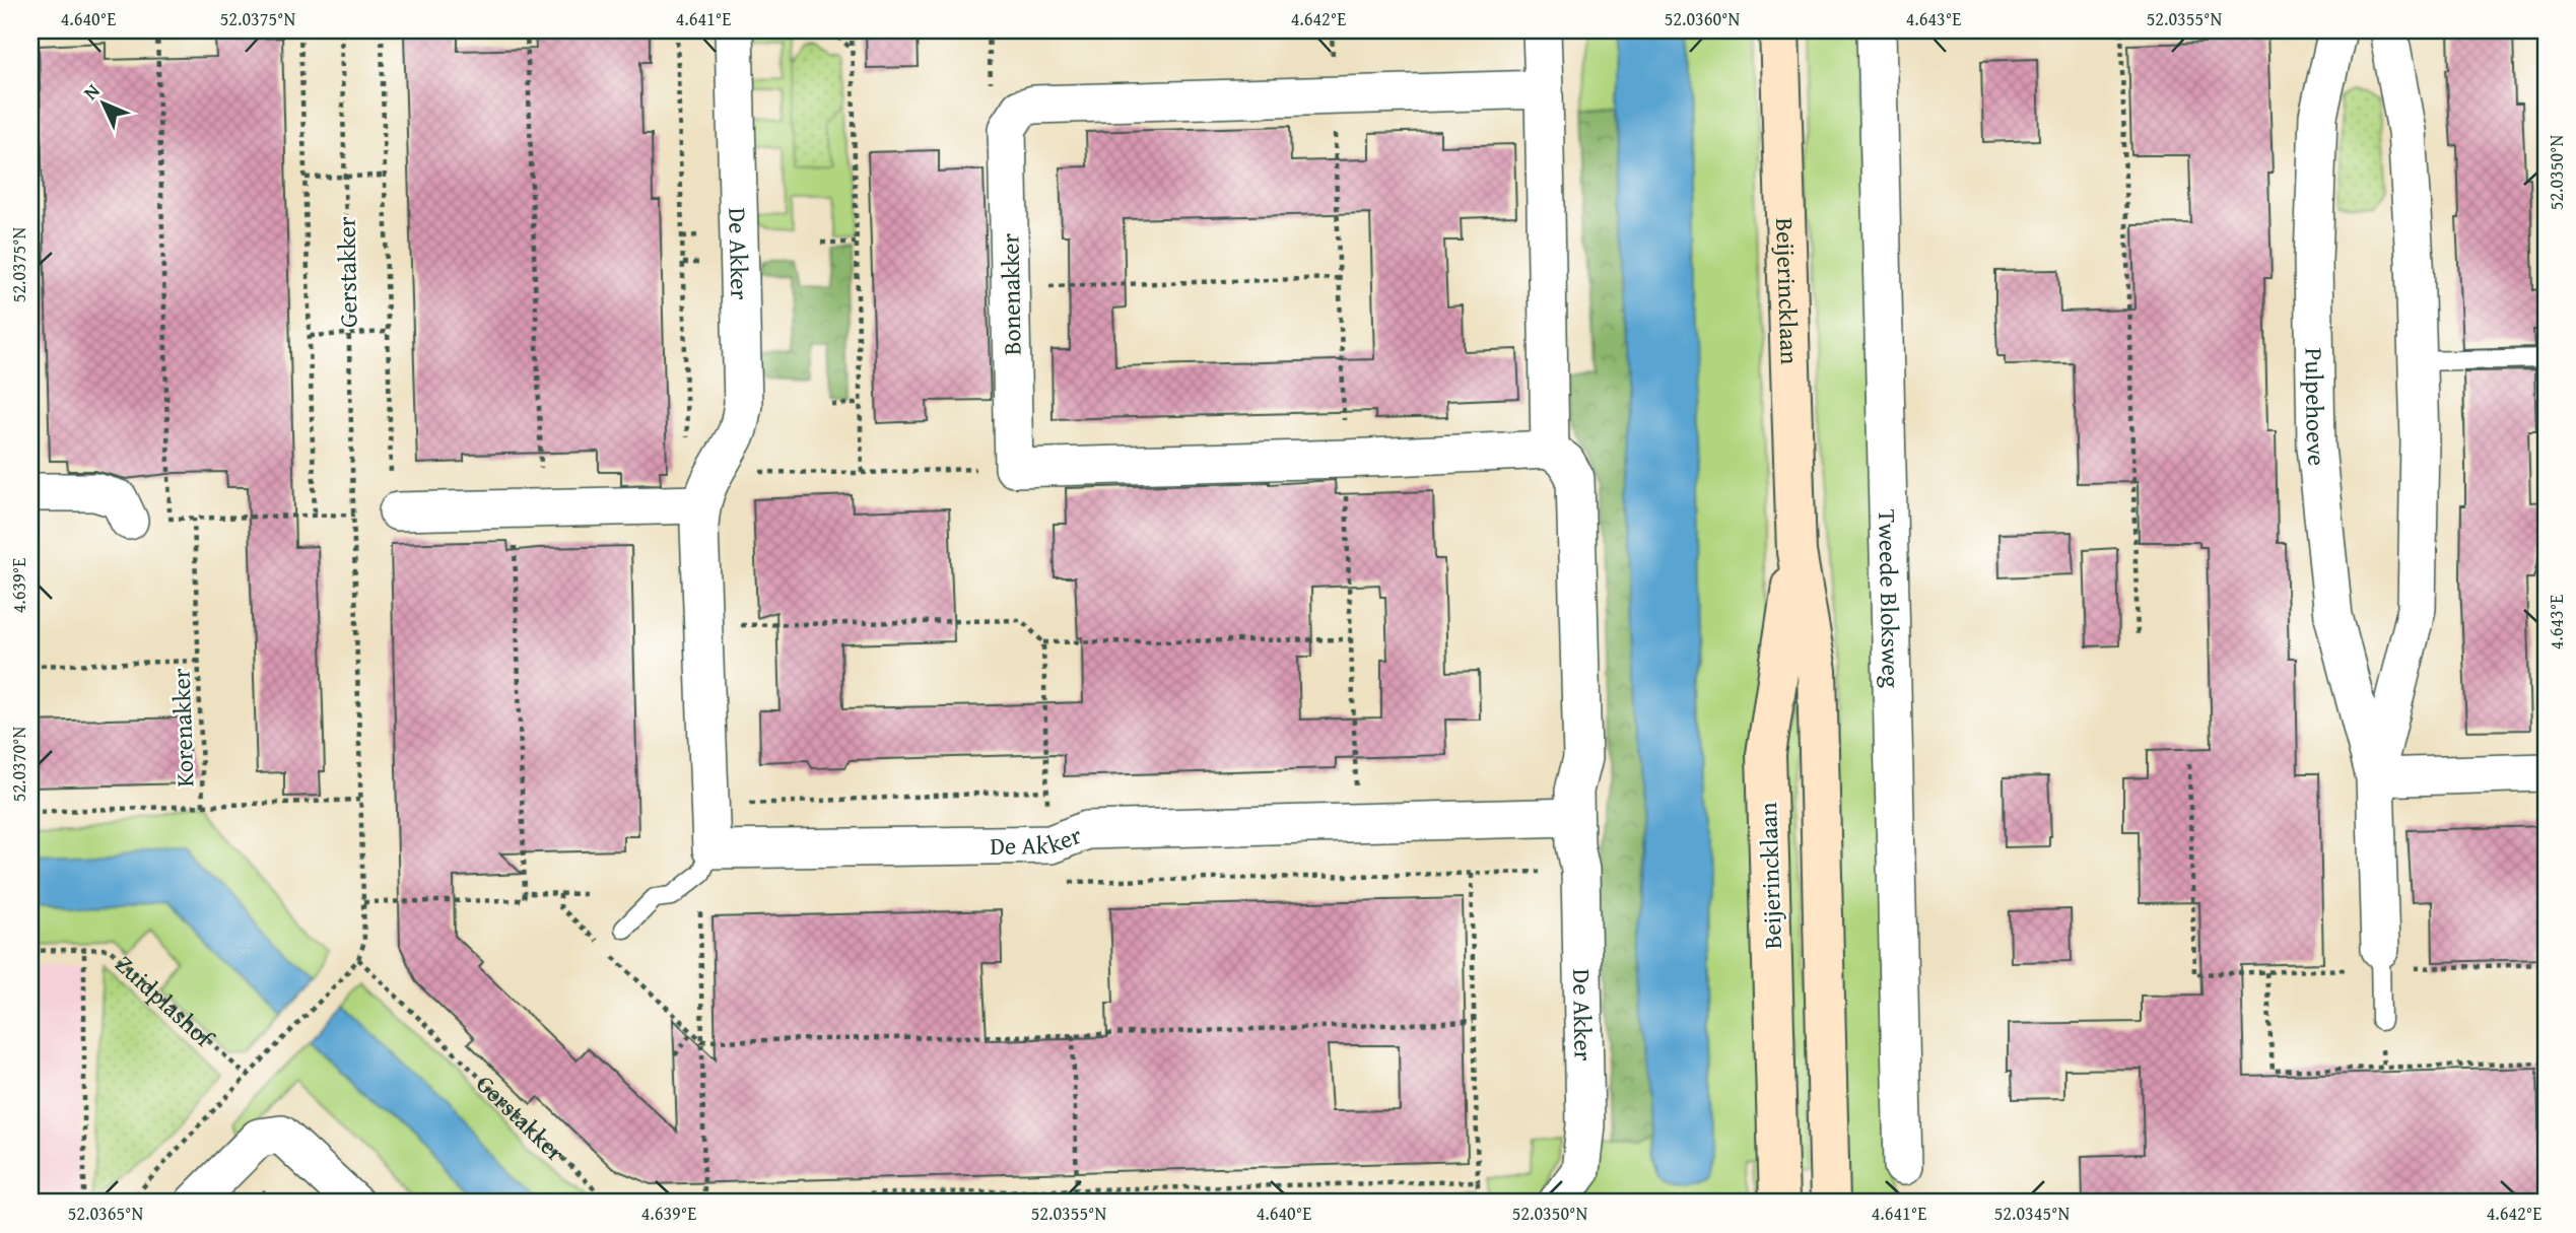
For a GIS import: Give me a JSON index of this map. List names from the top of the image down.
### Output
{
  "streets": {
    "main road": ["Beijerincklaan"],
    "street": [
      "De Akker",
      "Bonenakker",
      "Pulpehoeve",
      "Tweede Bloksweg"
    ],
    "path": ["Gerstakker", "Korenakker", "Zuidplashof"]
  },
  "crossings": [
    ["De Akker", "Bonenakker"]
  ],
  "north": "top left",
  "coordinates": [
    "4.640°E",
    "52.0375°N",
    "4.641°E",
    "4.642°E",
    "52.0360°N",
    "4.643°E",
    "52.0355°N",
    "52.0350°N",
    "4.639°E",
    "52.0370°N",
    "52.0365°N",
    "52.0345°N"
  ]
}
